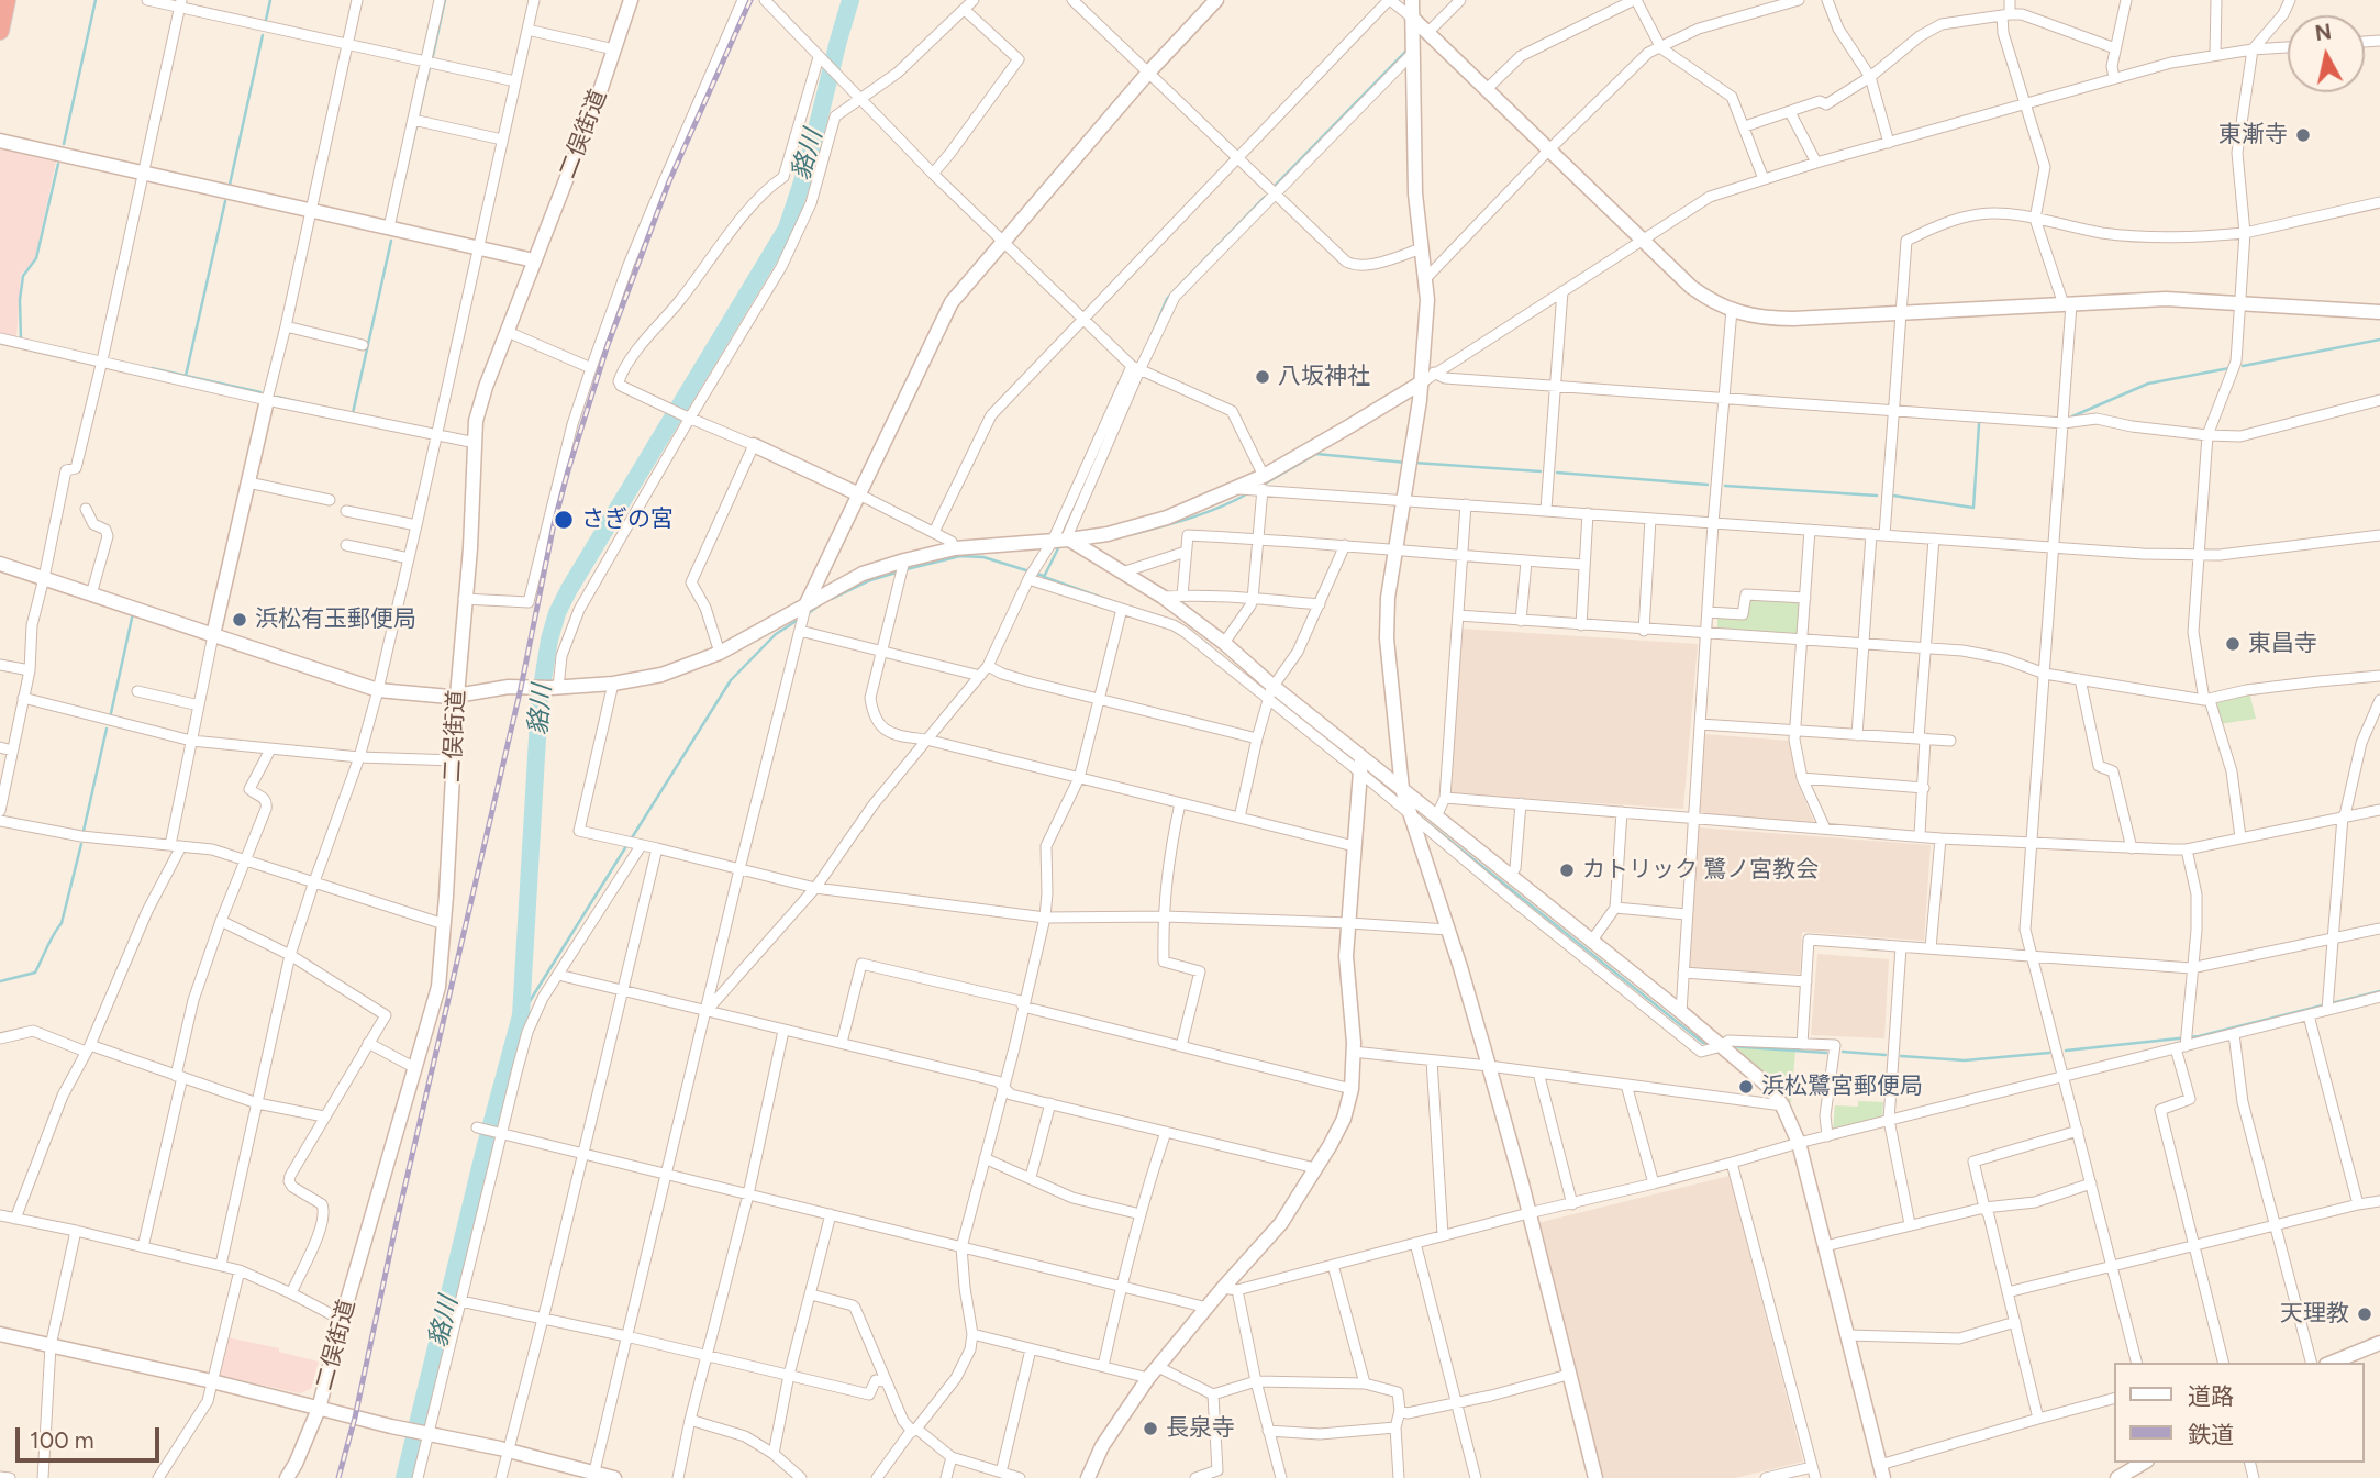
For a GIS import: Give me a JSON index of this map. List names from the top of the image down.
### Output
{
  "streets": {
    "street": ["二俣街道"]
  },
  "water": ["貉川"],
  "places": [
    "東漸寺",
    "八坂神社",
    "さぎの宮",
    "浜松有玉郵便局",
    "東昌寺",
    "カトリック 鷺ノ宮教会",
    "浜松鷺宮郵便局",
    "天理教",
    "長泉寺"
  ],
  "legend": ["道路", "鉄道"],
  "scale_bar": "100 m",
  "north": "top"
}
